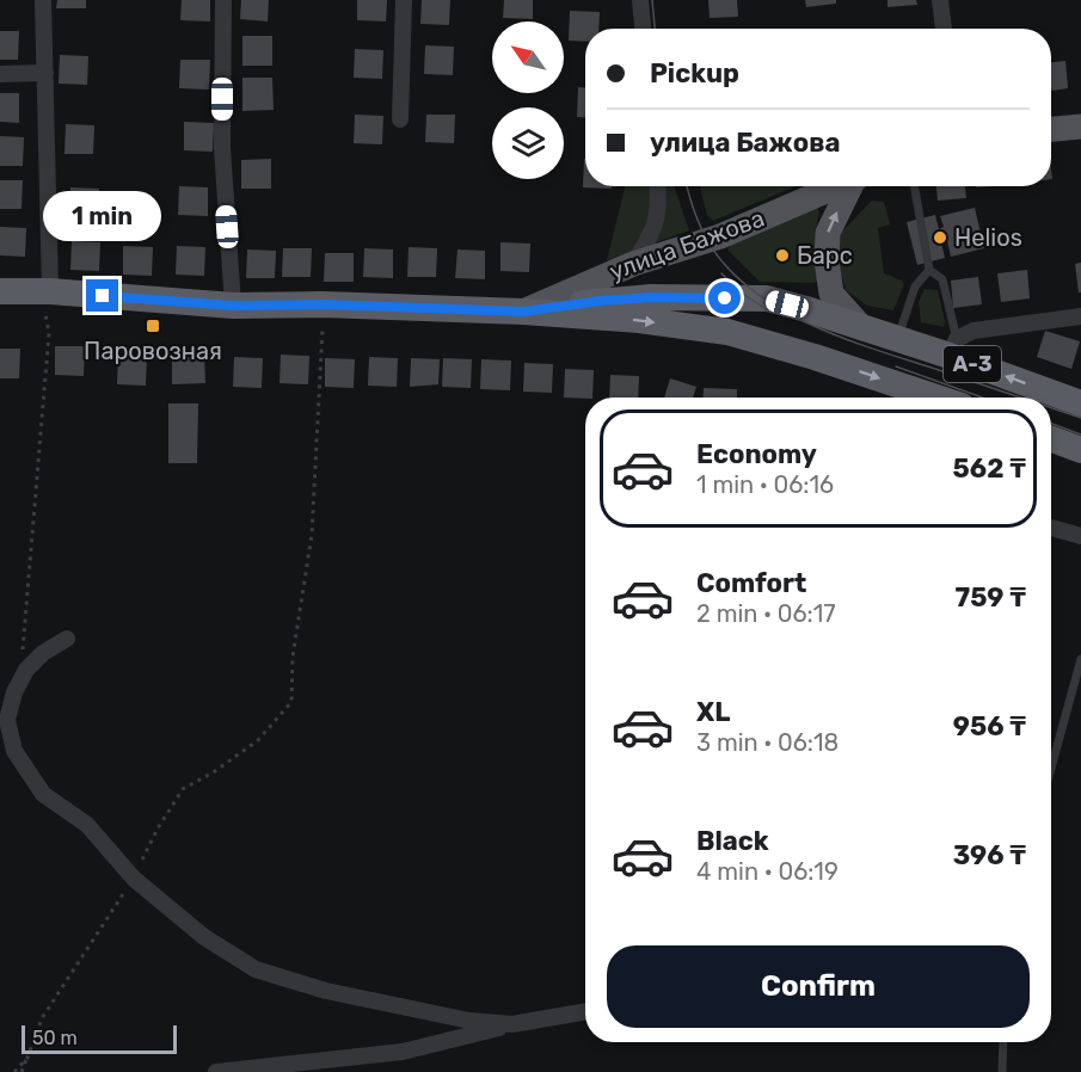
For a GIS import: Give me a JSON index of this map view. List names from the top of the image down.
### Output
{
  "streets": {
    "highway": ["улица Бажова", "А-3"]
  },
  "places": {
    "other": ["Helios", "Барс"],
    "transit": ["Паровозная"]
  },
  "scale_bar": "50 m",
  "north": "top left",
  "page": {
    "banner": ["Pickup", "улица Бажова"],
    "bubble": "1 min",
    "list": [
      {
        "name": "Economy",
        "note": "1 min · 06:16",
        "value": "562 ₸"
      },
      {
        "name": "Comfort",
        "note": "2 min · 06:17",
        "value": "759 ₸"
      },
      {
        "name": "XL",
        "note": "3 min · 06:18",
        "value": "956 ₸"
      },
      {
        "name": "Black",
        "note": "4 min · 06:19",
        "value": "396 ₸"
      }
    ],
    "buttons": "Confirm",
    "scale": "50 m"
  }
}
